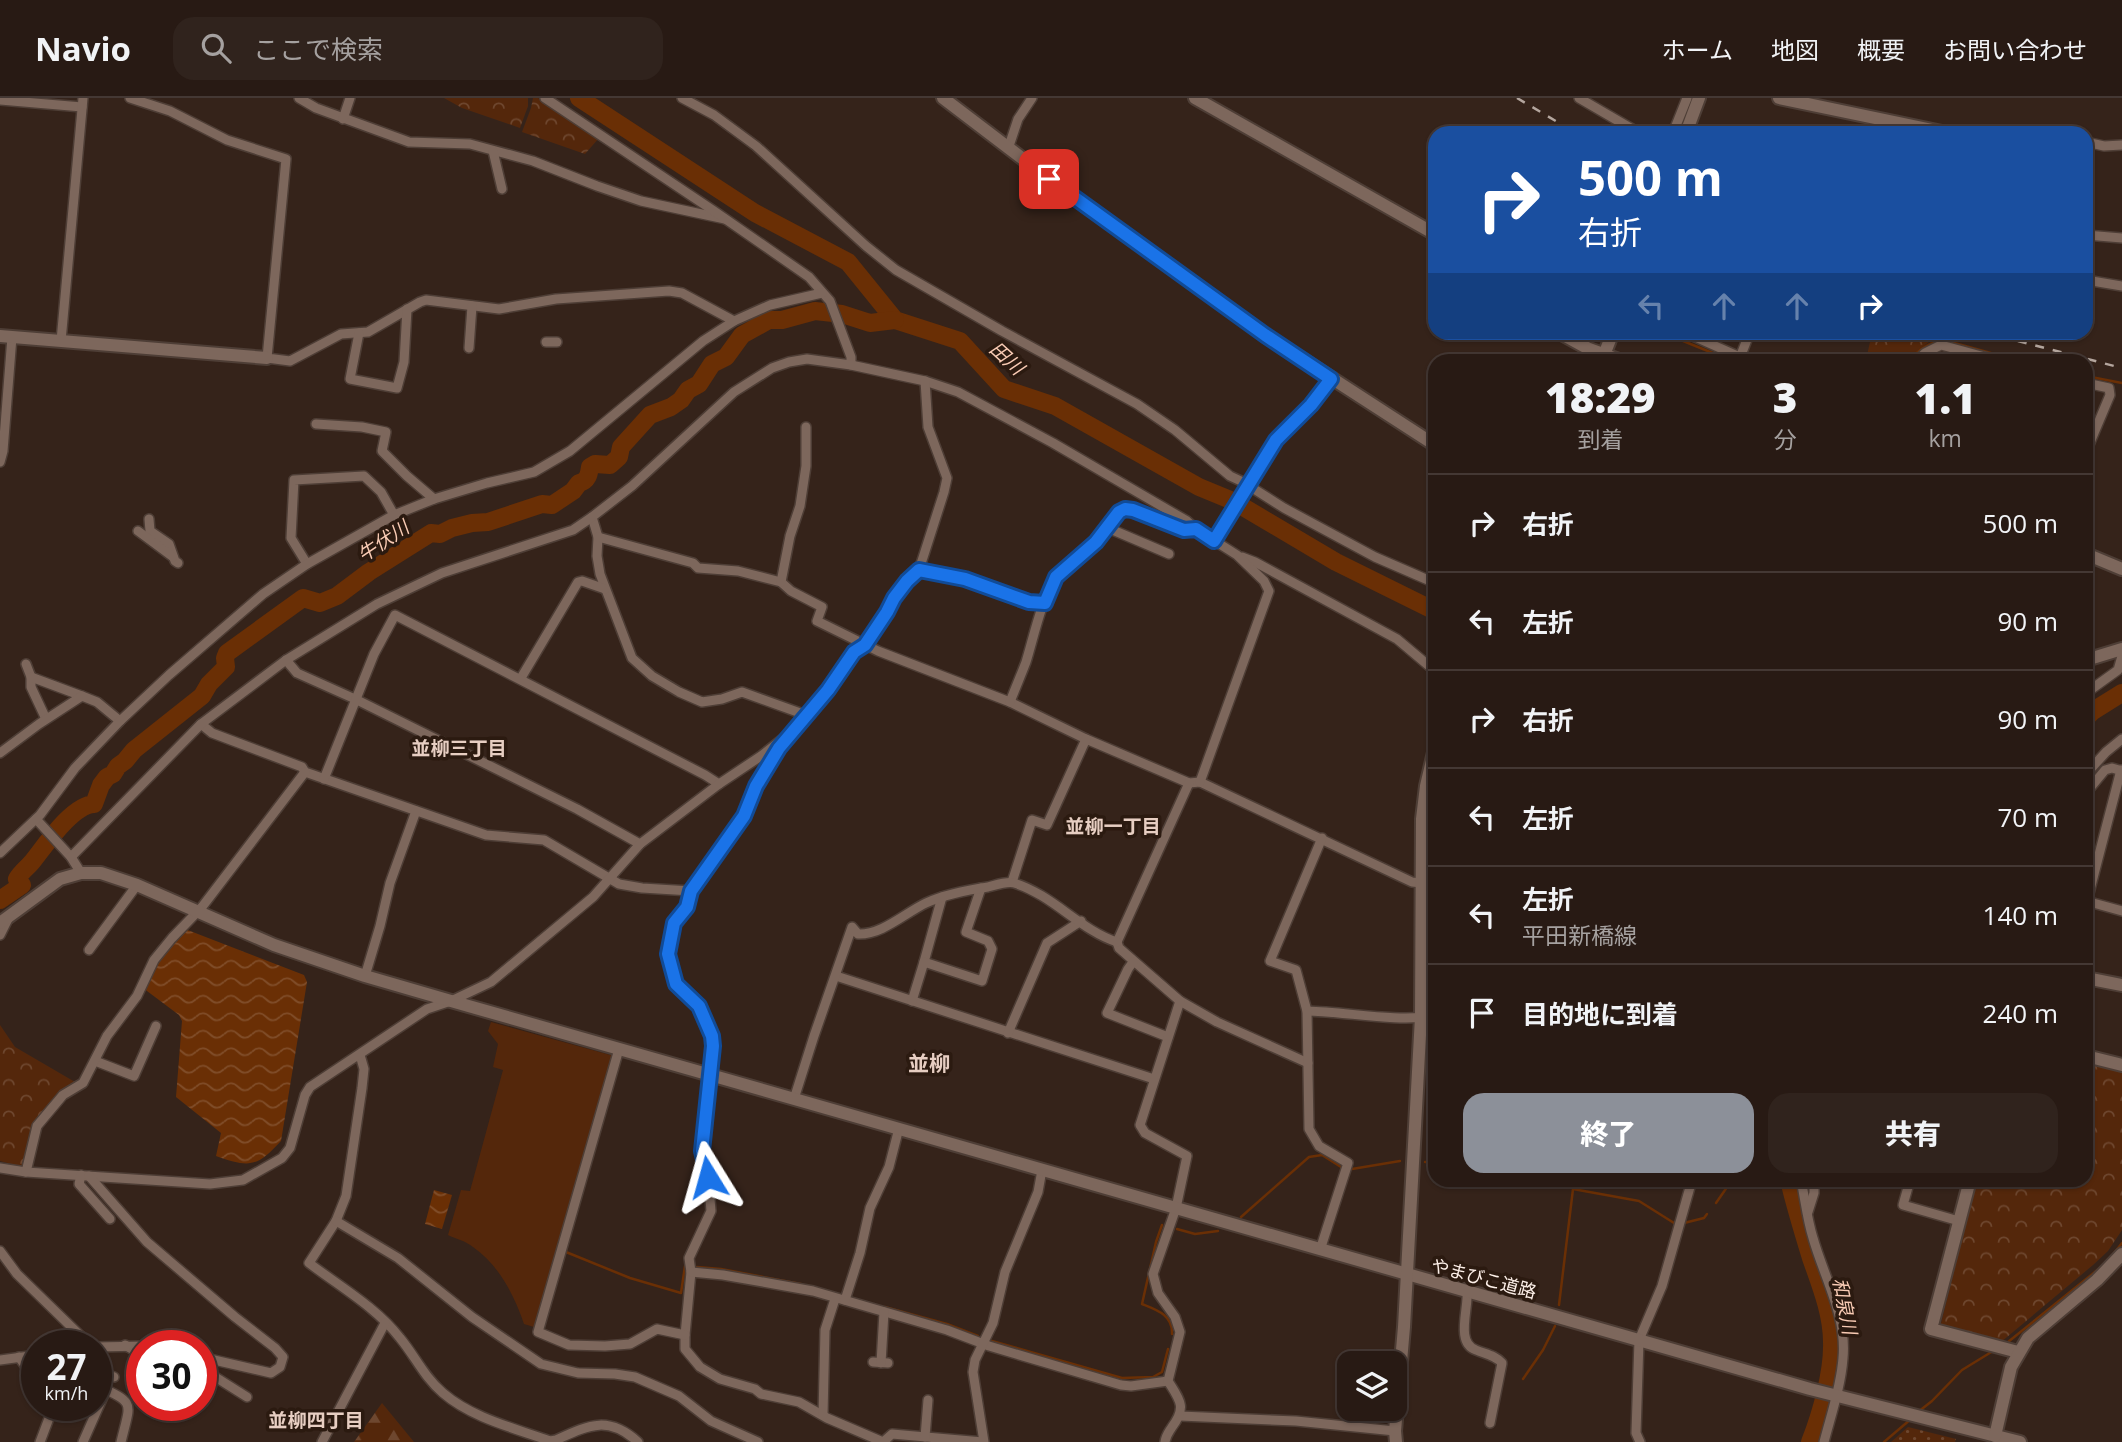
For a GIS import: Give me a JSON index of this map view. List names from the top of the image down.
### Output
{
  "streets": {
    "street": ["やまびこ道路"]
  },
  "districts": [
    "並柳三丁目",
    "並柳一丁目",
    "並柳",
    "並柳四丁目"
  ],
  "water": ["田川", "牛伏川", "和泉川"],
  "page": {
    "header": "Navio",
    "search": "ここで検索",
    "nav": [
      "ホーム",
      "地図",
      "概要",
      "お問い合わせ"
    ],
    "turn": ["500 m", "右折"],
    "eta": [
      "18:29",
      "到着",
      "3",
      "分",
      "1.1",
      "km"
    ],
    "list": [
      {
        "name": "右折",
        "value": "500 m"
      },
      {
        "name": "左折",
        "value": "90 m"
      },
      {
        "name": "右折",
        "value": "90 m"
      },
      {
        "name": "左折",
        "value": "70 m"
      },
      {
        "name": "左折",
        "note": "平田新橋線",
        "value": "140 m"
      },
      {
        "name": "目的地に到着",
        "value": "240 m"
      }
    ],
    "buttons": ["終了", "共有"],
    "speed": "27 km/h",
    "limit": "30"
  }
}
